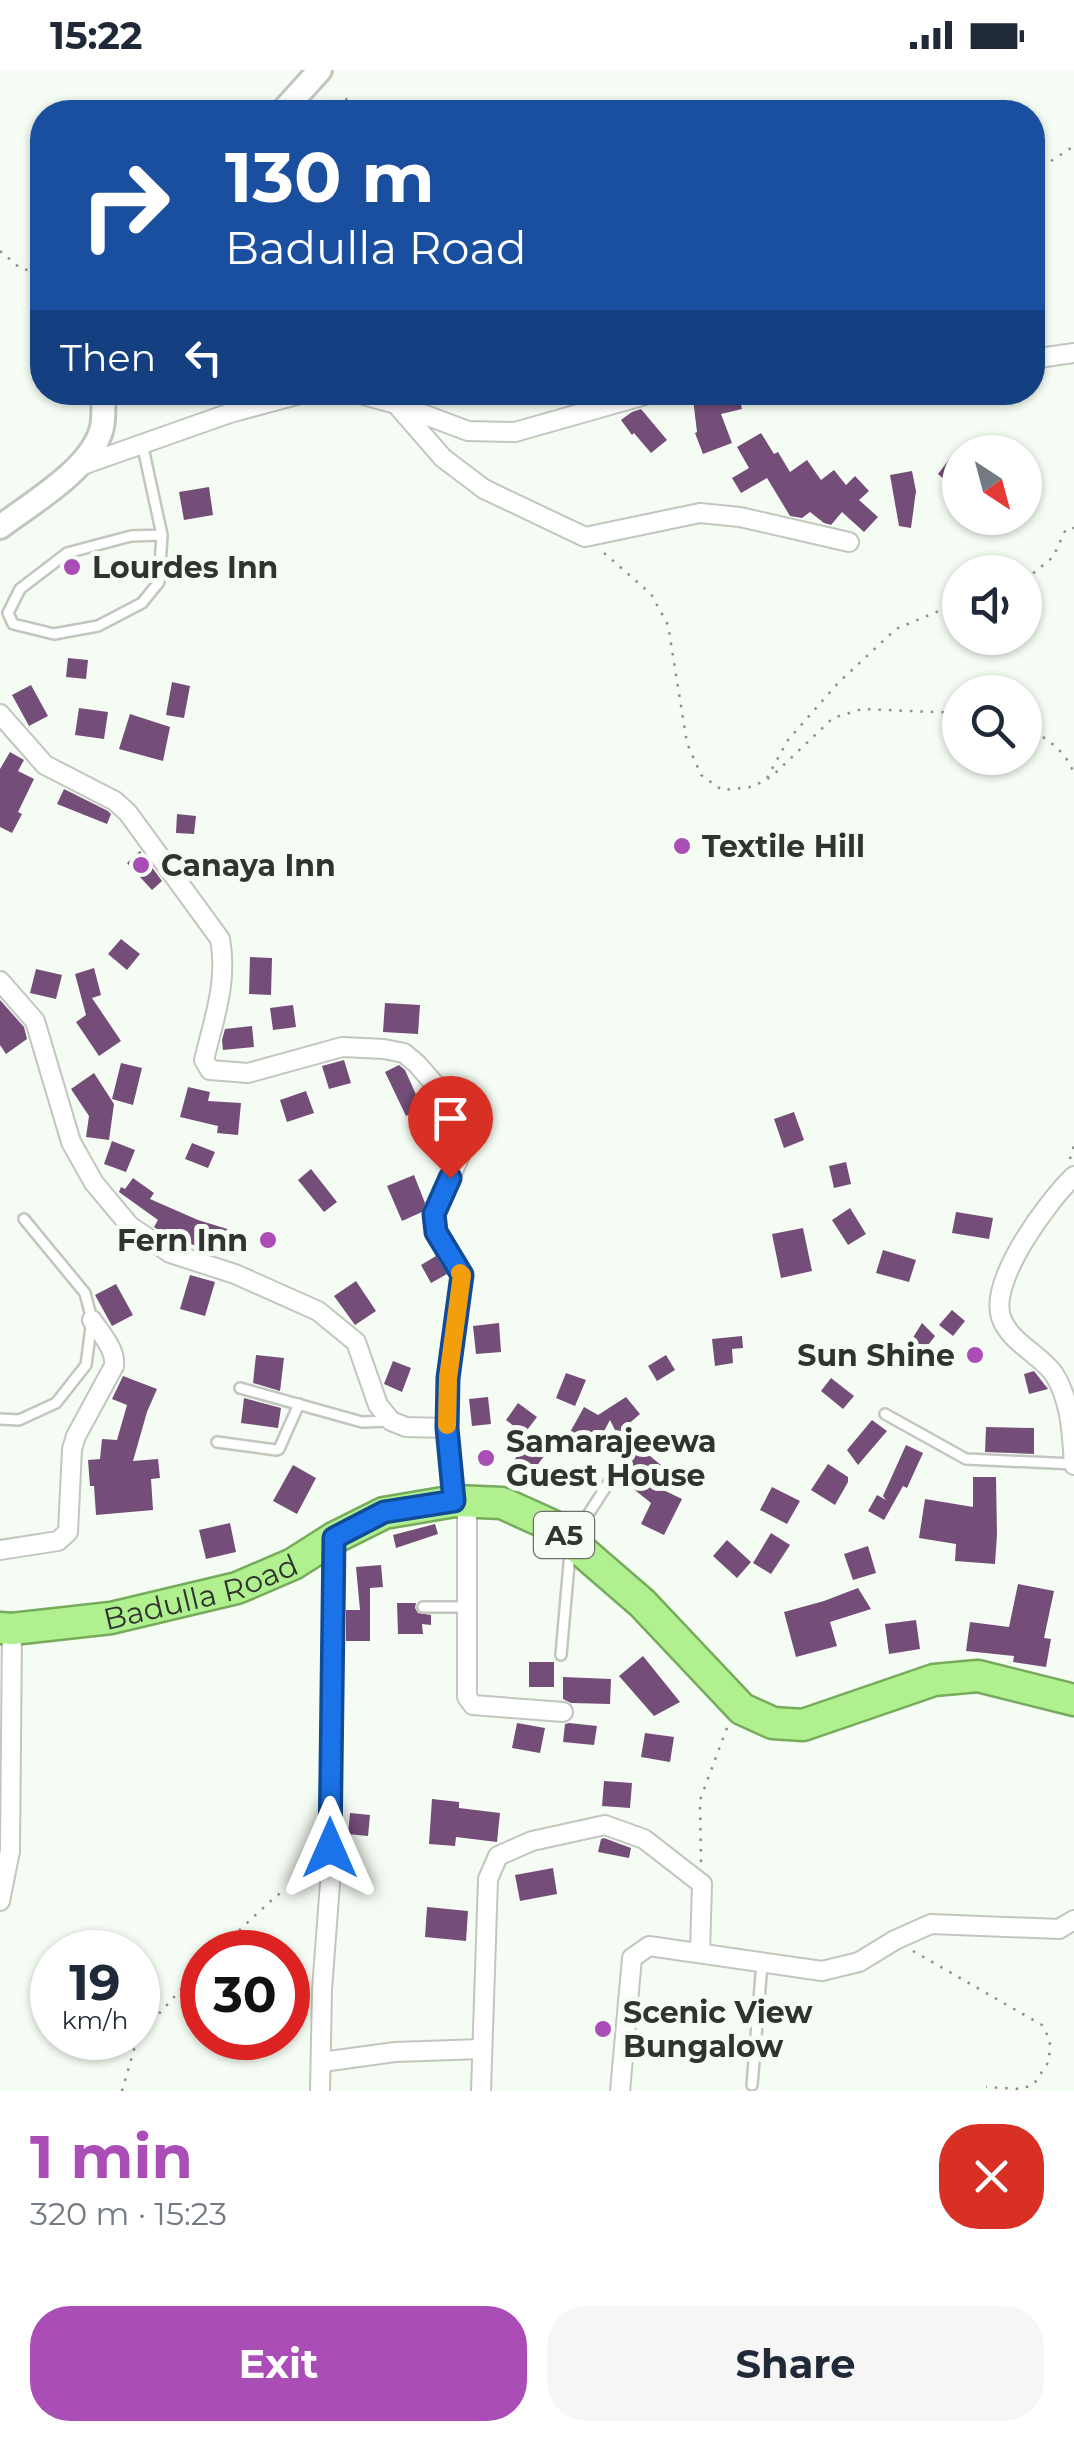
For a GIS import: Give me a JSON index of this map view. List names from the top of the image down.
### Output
{
  "streets": {
    "highway": ["A5", "Badulla Road"]
  },
  "places": [
    "Lourdes Inn",
    "Textile Hill",
    "Canaya Inn",
    "Fern Inn",
    "Sun Shine",
    "Samarajeewa Guest House",
    "Scenic View Bungalow"
  ],
  "north": "bottom right",
  "page": {
    "status": "15:22",
    "turn": ["130 m", "Badulla Road"],
    "then": "Then",
    "speed": "19 km/h",
    "limit": "30",
    "heading": ["1 min", "320 m · 15:23"],
    "buttons": ["Exit", "Share"]
  }
}
